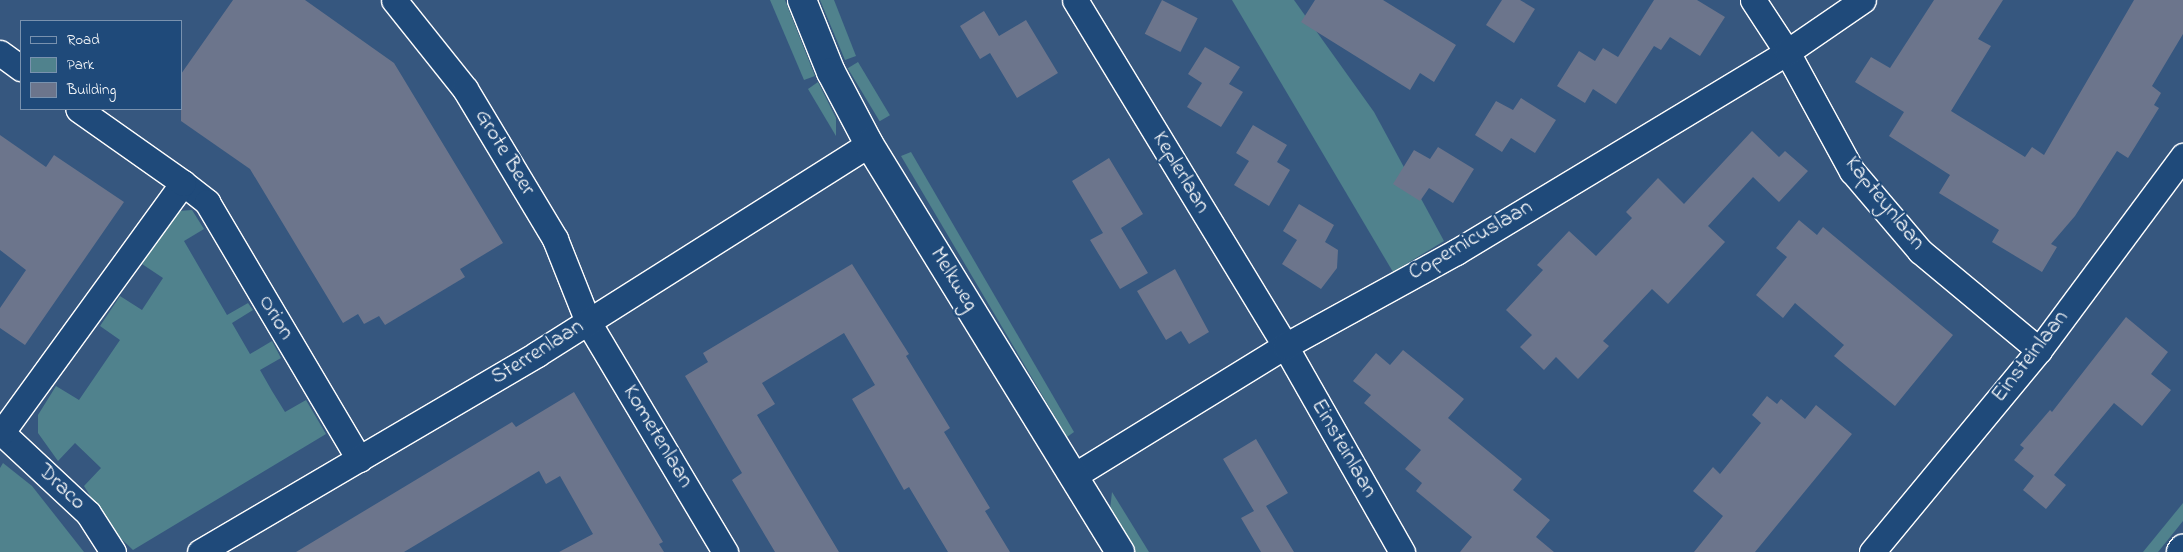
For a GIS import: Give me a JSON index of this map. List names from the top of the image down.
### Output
{
  "streets": {
    "street": [
      "Grote Beer",
      "Keplerlaan",
      "Kapteynlaan",
      "Copernicuslaan",
      "Melkweg",
      "Orion",
      "Sterrenlaan",
      "Einsteinlaan",
      "Kometenlaan",
      "Draco"
    ]
  },
  "crossings": [
    ["Grote Beer", "Sterrenlaan"],
    ["Grote Beer", "Kometenlaan"],
    ["Keplerlaan", "Copernicuslaan"],
    ["Keplerlaan", "Einsteinlaan"],
    ["Kapteynlaan", "Copernicuslaan"],
    ["Kapteynlaan", "Einsteinlaan"],
    ["Copernicuslaan", "Melkweg"],
    ["Copernicuslaan", "Einsteinlaan"],
    ["Melkweg", "Sterrenlaan"],
    ["Orion", "Sterrenlaan"],
    ["Sterrenlaan", "Kometenlaan"]
  ],
  "legend": ["Road", "Park", "Building"]
}
